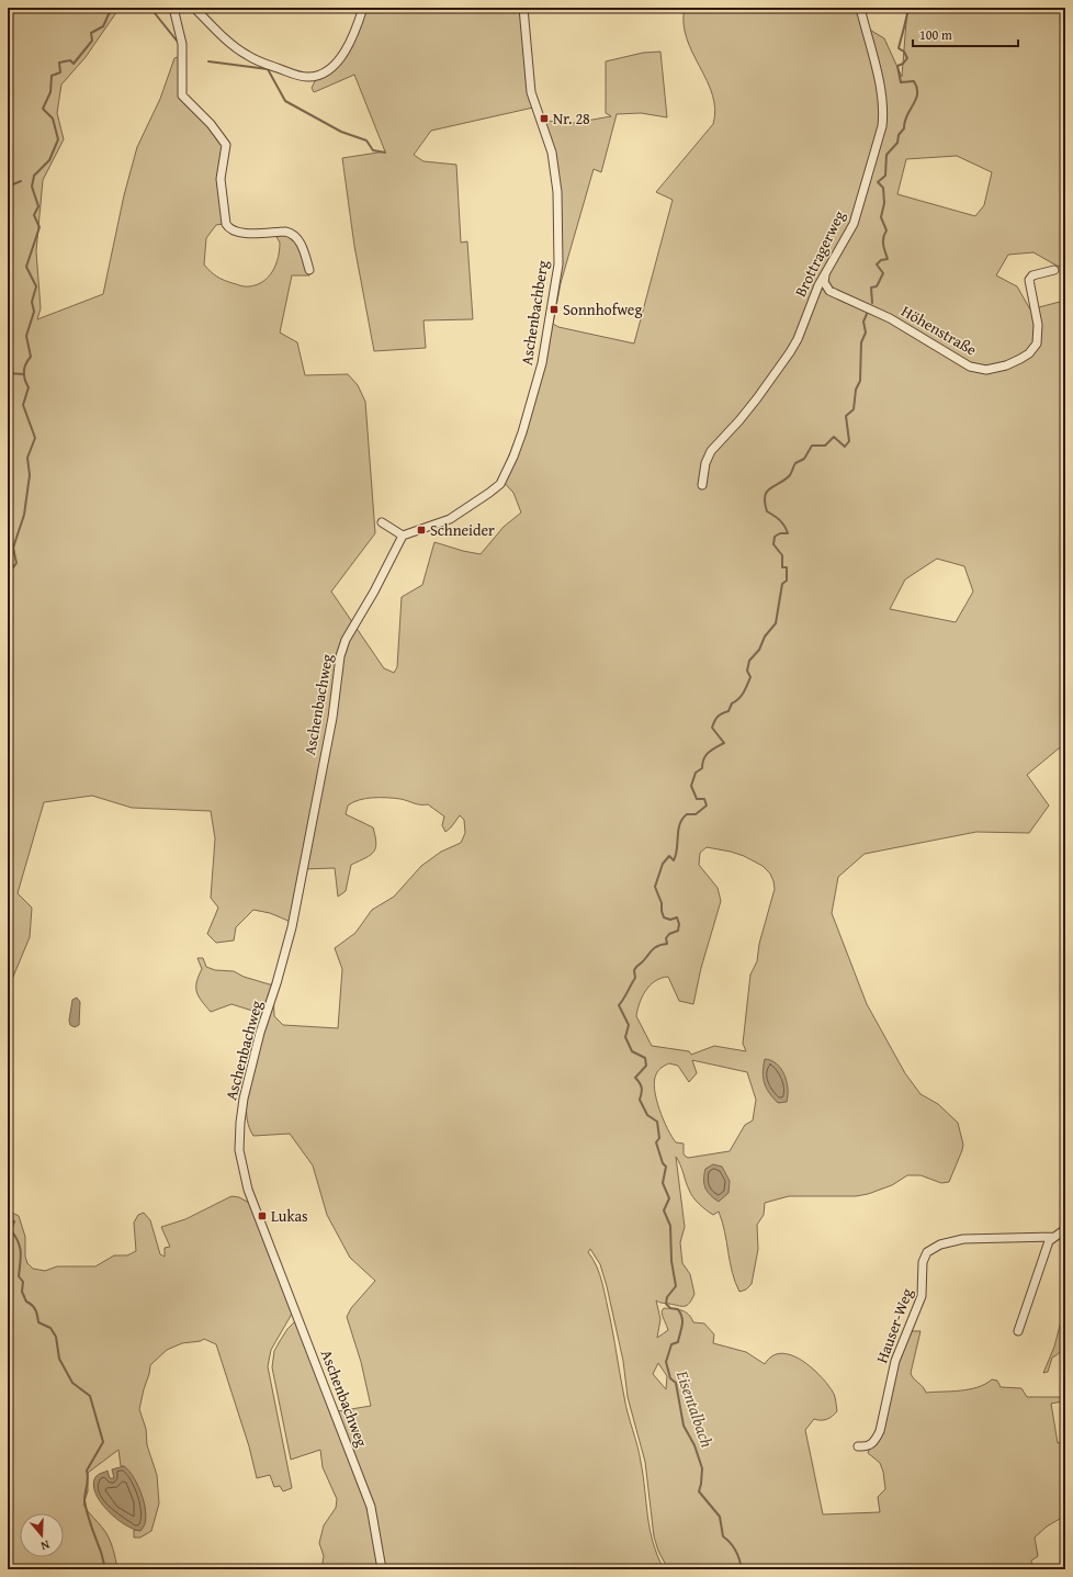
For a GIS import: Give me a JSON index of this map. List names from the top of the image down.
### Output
{
  "streets": {
    "street": [
      "Brottragerweg",
      "Aschenbachberg",
      "Höhenstraße",
      "Aschenbachweg",
      "Hauser-Weg"
    ]
  },
  "crossings": [
    ["Brottragerweg", "Höhenstraße"],
    ["Aschenbachberg", "Aschenbachweg"]
  ],
  "water": ["Eisentalbach"],
  "places": {
    "transit": [
      "Nr. 28",
      "Sonnhofweg",
      "Schneider",
      "Lukas"
    ]
  },
  "scale_bar": "100 m",
  "north": "bottom"
}
